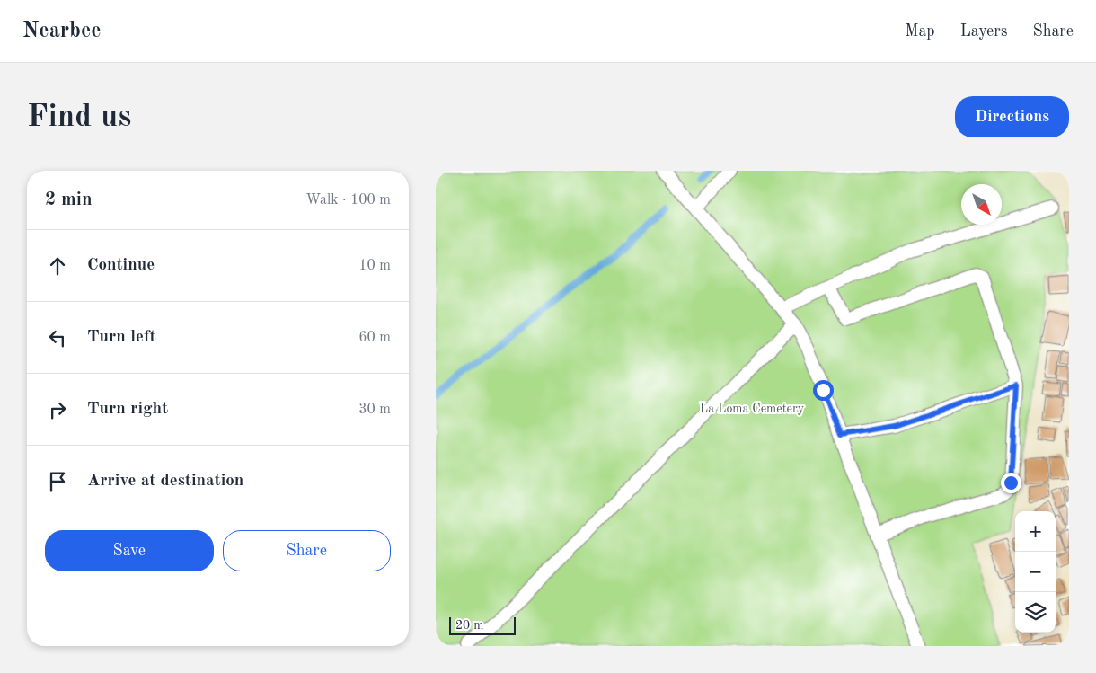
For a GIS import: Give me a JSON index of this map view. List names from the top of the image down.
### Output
{
  "parks": ["La Loma Cemetery"],
  "scale_bar": "20 m",
  "north": "bottom right",
  "page": {
    "header": "Nearbee",
    "nav": ["Map", "Layers", "Share"],
    "buttons": [
      "Directions",
      ["Save", "Share"]
    ],
    "title": "Find us",
    "heading": ["2 min", "Walk · 100 m"],
    "list": [
      ["Continue", "10 m"],
      ["Turn left", "60 m"],
      ["Turn right", "30 m"],
      "Arrive at destination"
    ],
    "map_buttons": ["+", "−"],
    "scale": "20 m"
  }
}
